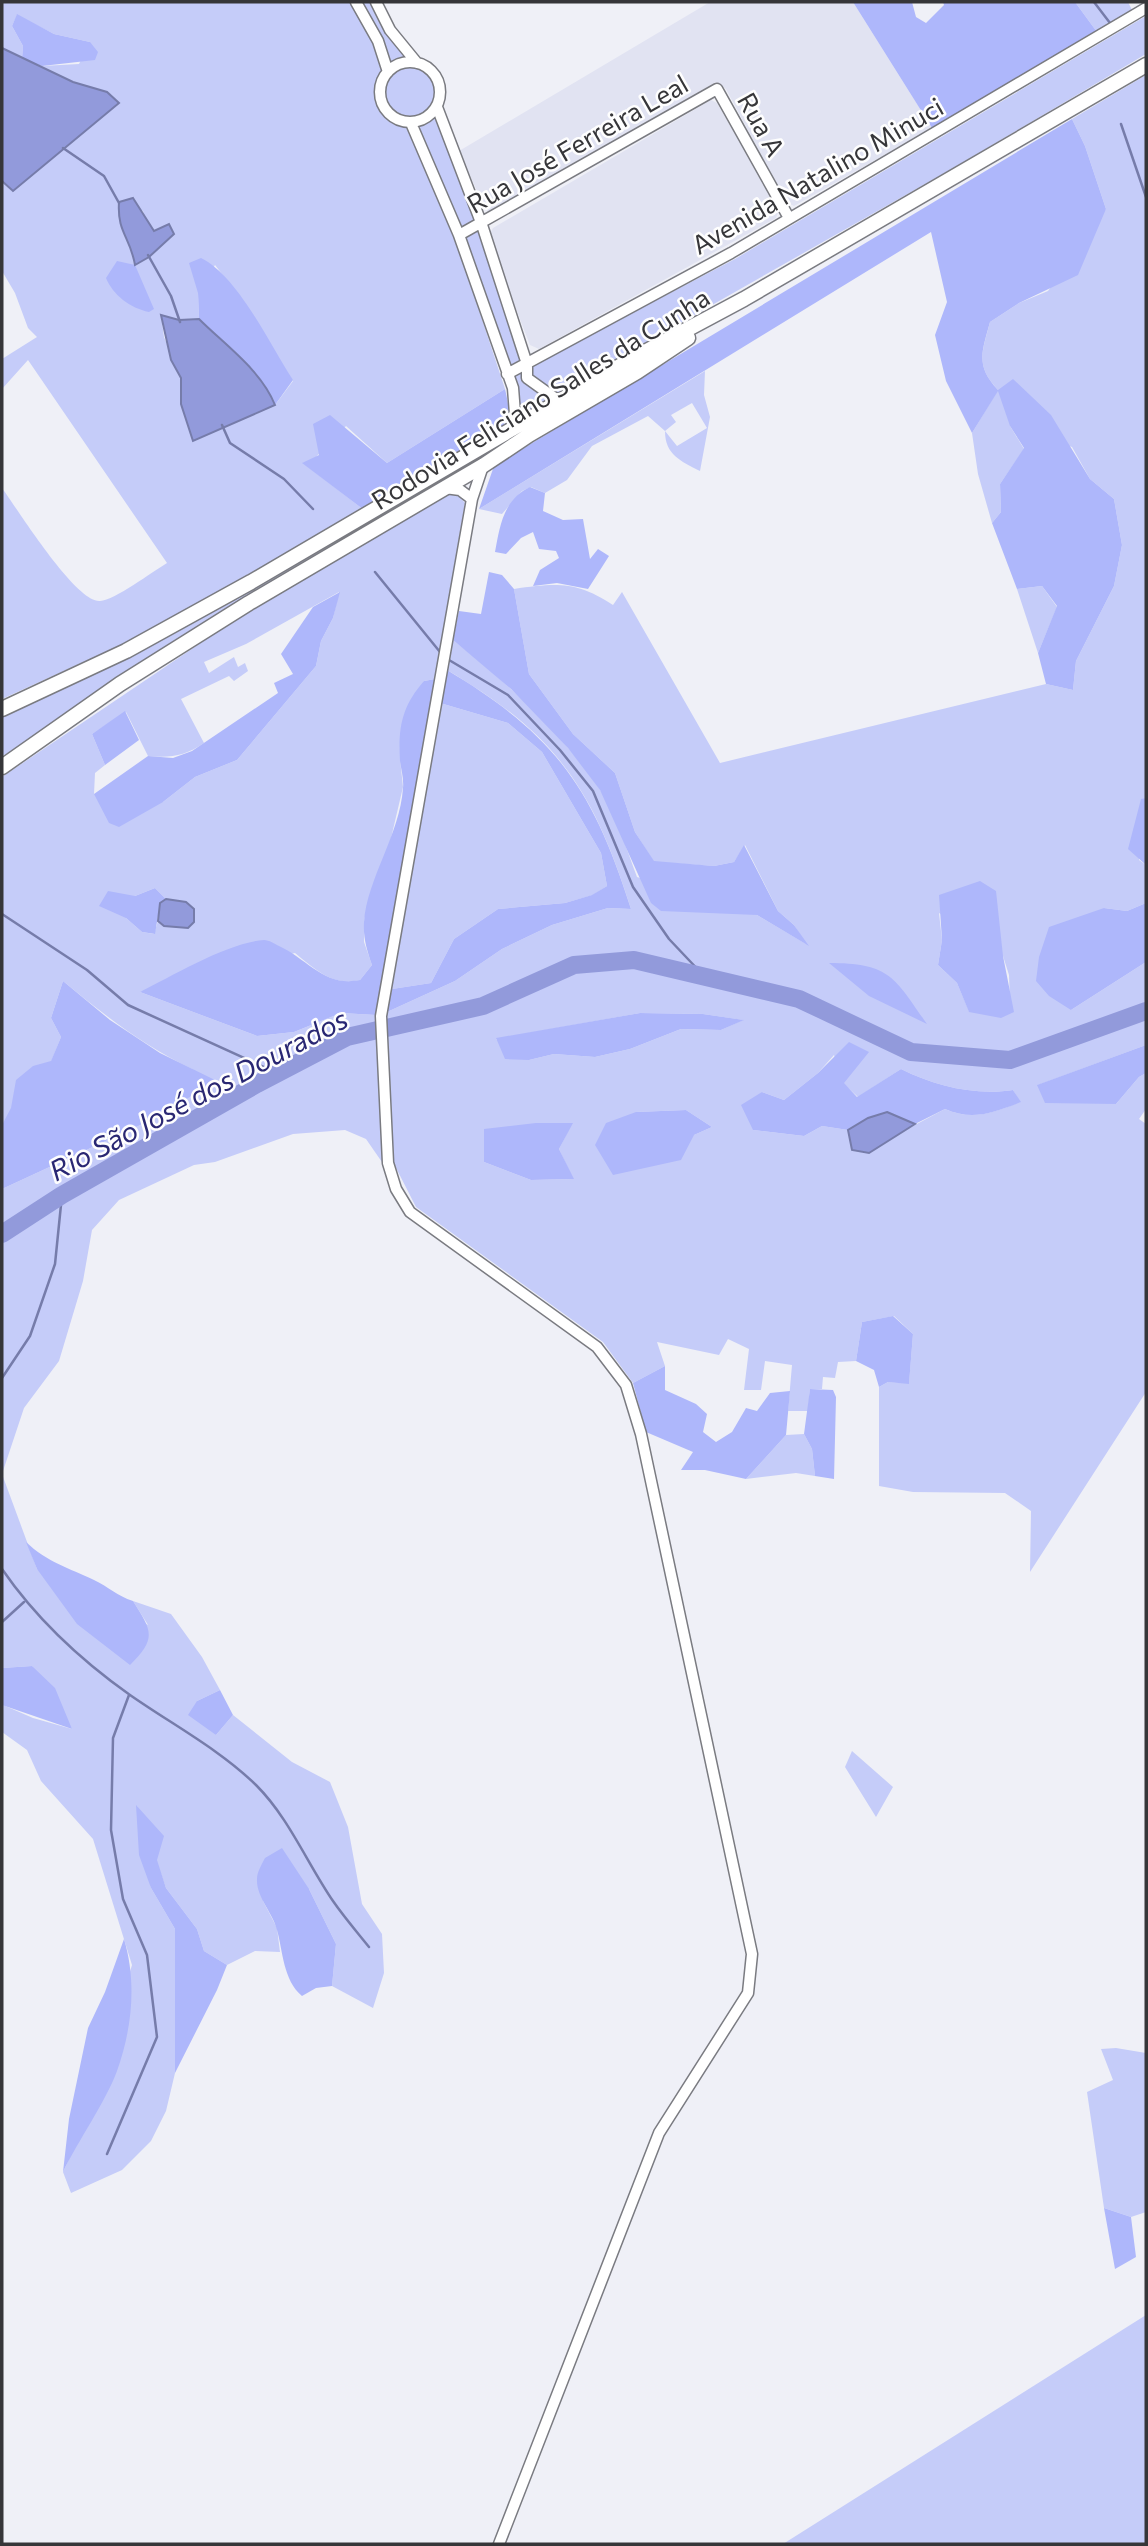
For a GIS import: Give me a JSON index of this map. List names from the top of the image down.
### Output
{
  "streets": {
    "main road": ["Rodovia Feliciano Salles da Cunha"],
    "street": ["Rua A", "Rua José Ferreira Leal", "Avenida Natalino Minuci"]
  },
  "crossings": [
    ["Rua A", "Rua José Ferreira Leal"],
    ["Rua A", "Avenida Natalino Minuci"]
  ],
  "water": ["Rio São José dos Dourados"]
}
